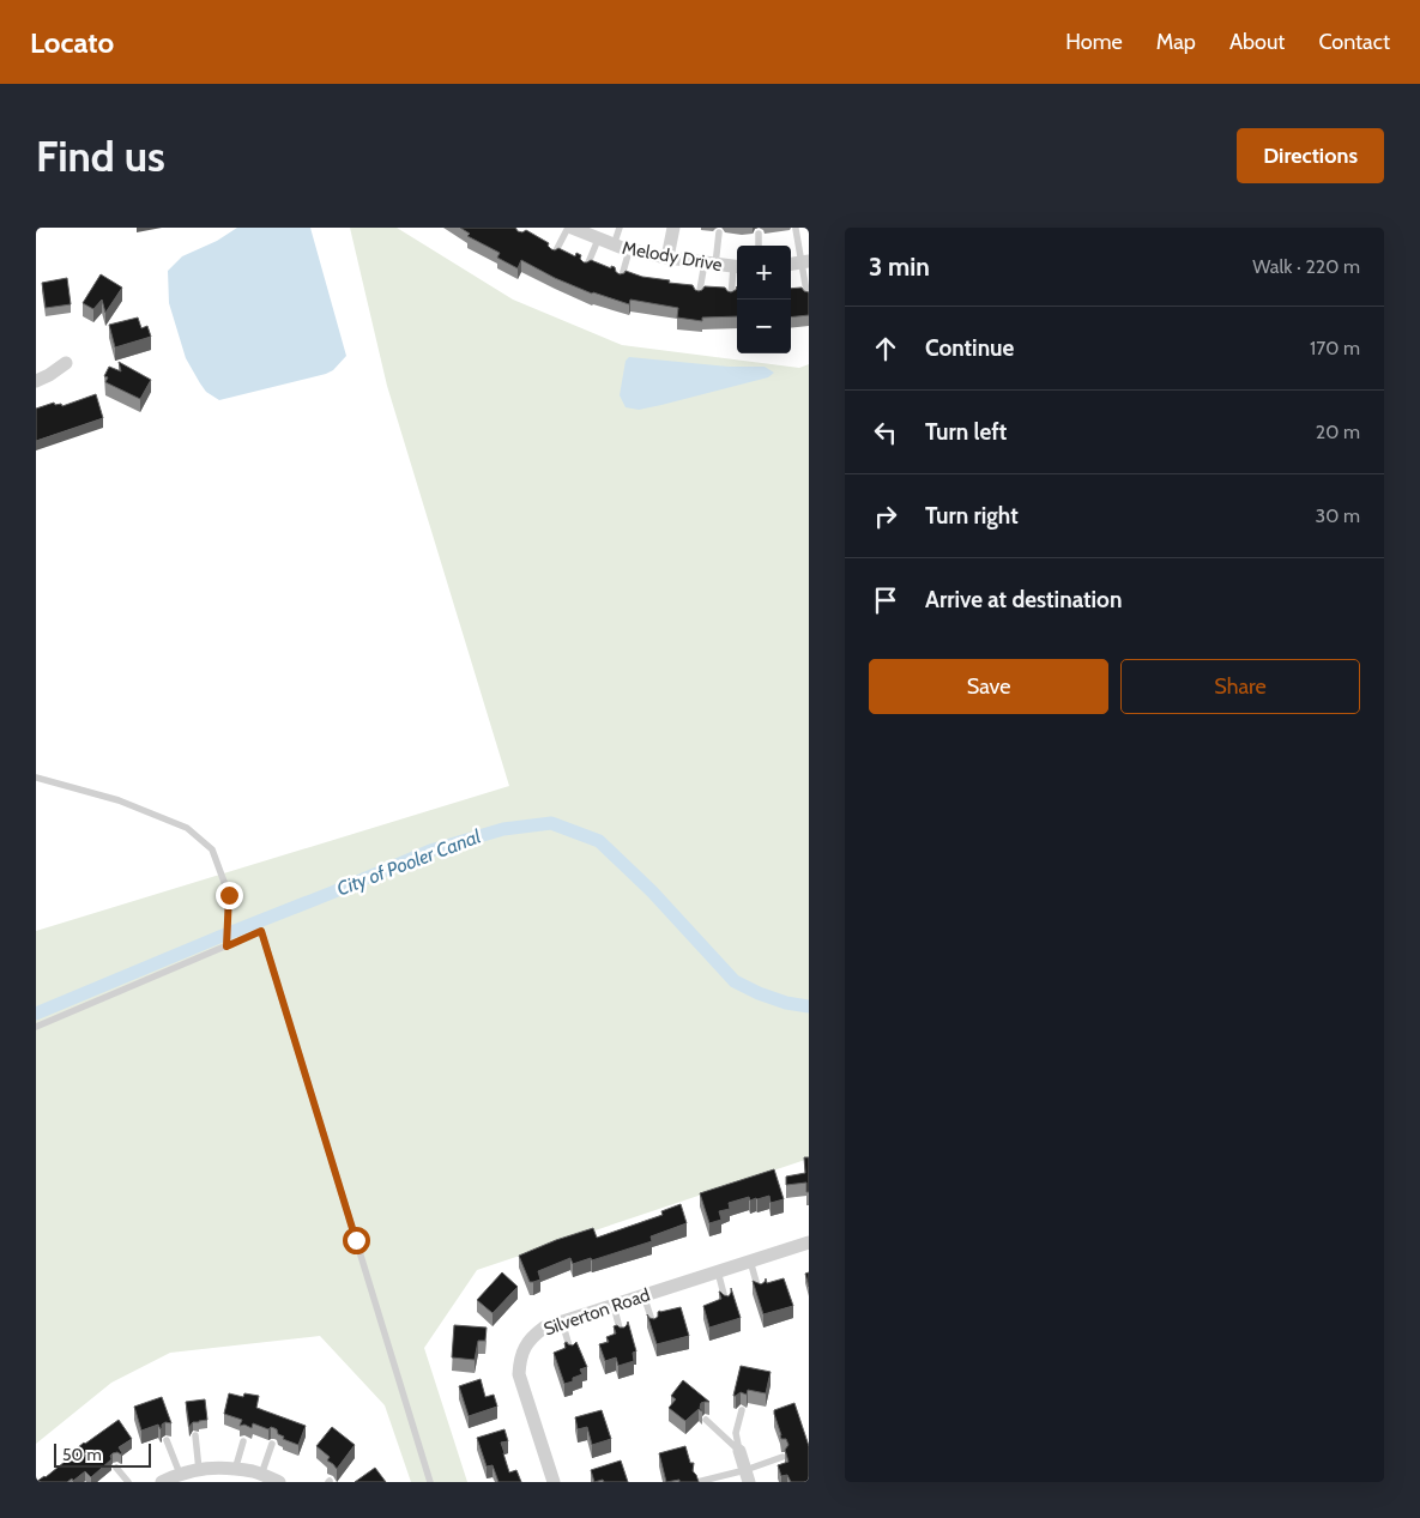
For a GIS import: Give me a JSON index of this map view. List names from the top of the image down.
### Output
{
  "streets": {
    "street": ["Melody Drive", "Silverton Road"]
  },
  "water": ["City of Pooler Canal"],
  "scale_bar": "50 m",
  "page": {
    "header": "Locato",
    "nav": [
      "Home",
      "Map",
      "About",
      "Contact"
    ],
    "buttons": [
      "Directions",
      ["Save", "Share"]
    ],
    "title": "Find us",
    "heading": ["3 min", "Walk · 220 m"],
    "map_buttons": ["+", "−"],
    "list": [
      ["Continue", "170 m"],
      ["Turn left", "20 m"],
      ["Turn right", "30 m"],
      "Arrive at destination"
    ],
    "scale": "50 m"
  }
}
